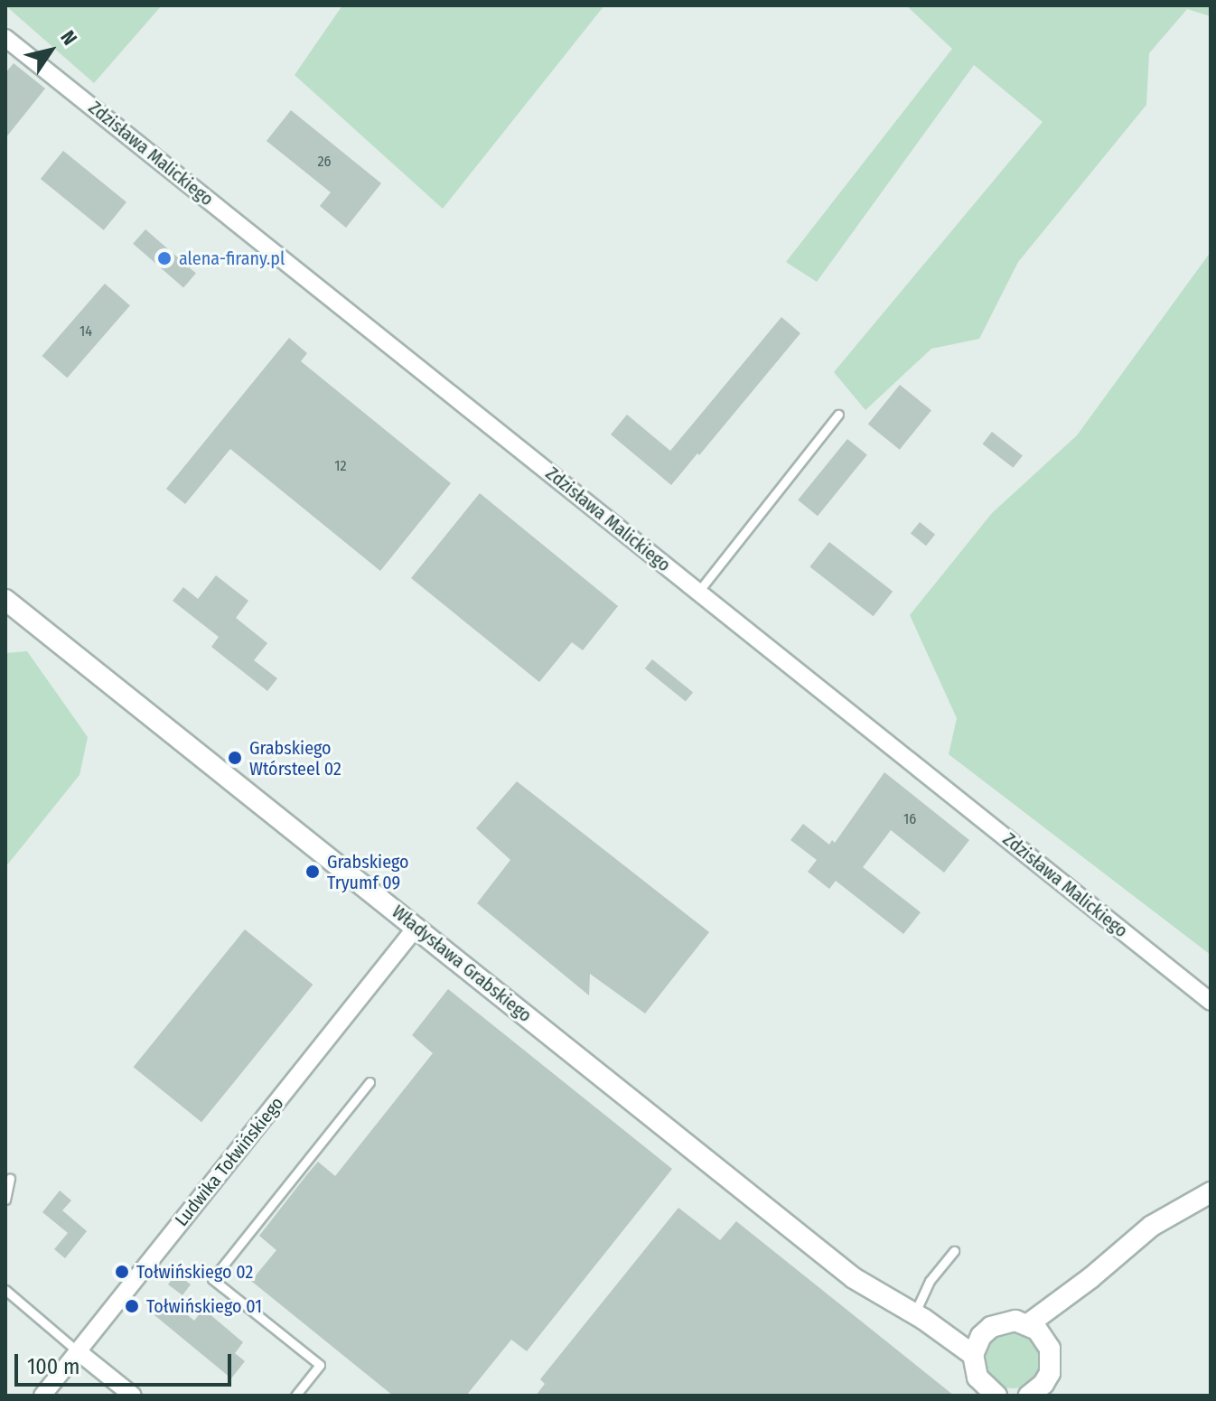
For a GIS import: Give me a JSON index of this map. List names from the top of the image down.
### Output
{
  "streets": {
    "street": ["Zdzisława Malickiego", "Władysława Grabskiego", "Ludwika Tołwińskiego"]
  },
  "crossings": [
    ["Władysława Grabskiego", "Ludwika Tołwińskiego"]
  ],
  "places": [
    "alena-firany.pl",
    "Grabskiego Wtórsteel 02",
    "Grabskiego Tryumf 09",
    "Tołwińskiego 02",
    "Tołwińskiego 01"
  ],
  "house_numbers": [
    "26",
    "14",
    "12",
    "16"
  ],
  "scale_bar": "100 m",
  "north": "top right"
}
